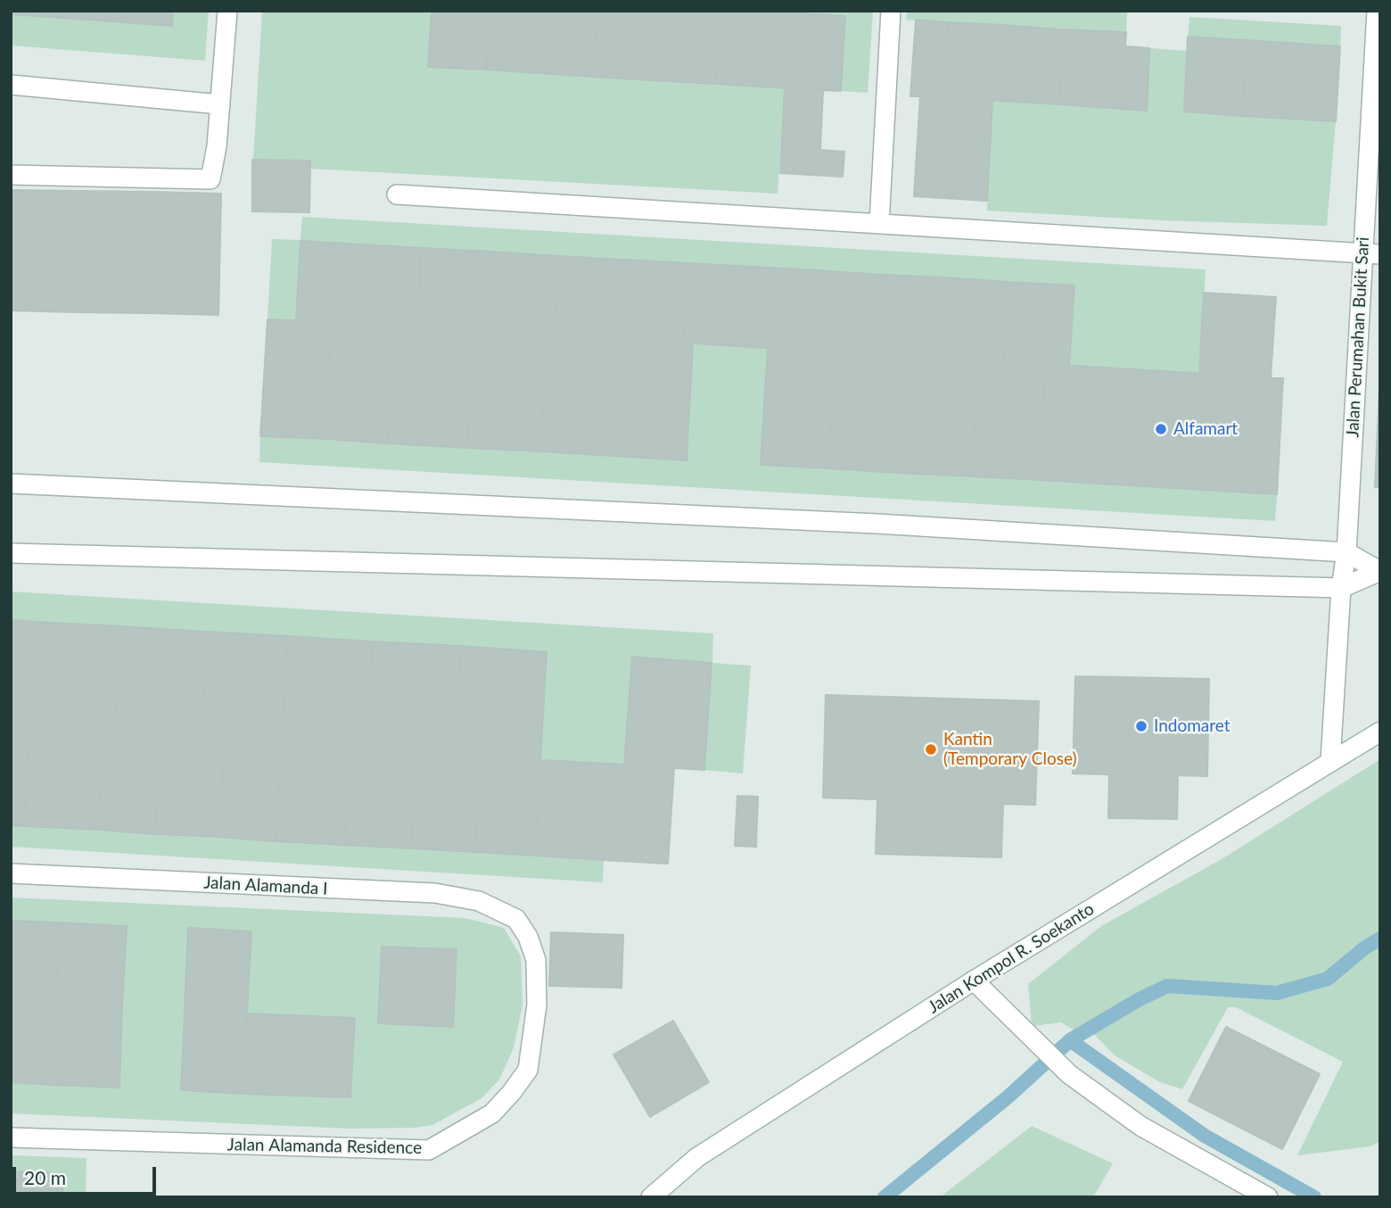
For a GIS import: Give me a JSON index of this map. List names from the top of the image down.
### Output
{
  "streets": {
    "street": [
      "Jalan Perumahan Bukit Sari",
      "Jalan Alamanda I",
      "Jalan Kompol R. Soekanto",
      "Jalan Alamanda Residence"
    ]
  },
  "crossings": [
    ["Jalan Perumahan Bukit Sari", "Jalan Kompol R. Soekanto"],
    ["Jalan Alamanda I", "Jalan Alamanda Residence"]
  ],
  "places": ["Alfamart", "Indomaret", "Kantin (Temporary Close)"],
  "scale_bar": "20 m"
}
